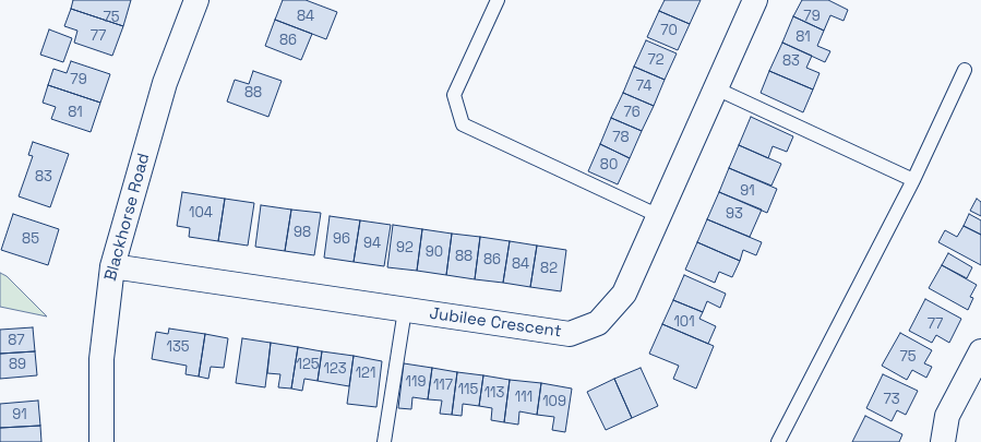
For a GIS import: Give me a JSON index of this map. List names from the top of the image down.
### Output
{
  "streets": {
    "street": ["Blackhorse Road", "Jubilee Crescent"]
  },
  "crossings": [
    ["Blackhorse Road", "Jubilee Crescent"]
  ],
  "house_numbers": [
    "84",
    "79",
    "75",
    "70",
    "77",
    "81",
    "86",
    "72",
    "83",
    "79",
    "74",
    "88",
    "81",
    "76",
    "78",
    "80",
    "83",
    "91",
    "104",
    "93",
    "98",
    "85",
    "96",
    "94",
    "92",
    "90",
    "88",
    "86",
    "84",
    "82",
    "101",
    "77",
    "87",
    "135",
    "75",
    "89",
    "125",
    "123",
    "121",
    "119",
    "117",
    "115",
    "113",
    "111",
    "73",
    "109",
    "91"
  ]
}
